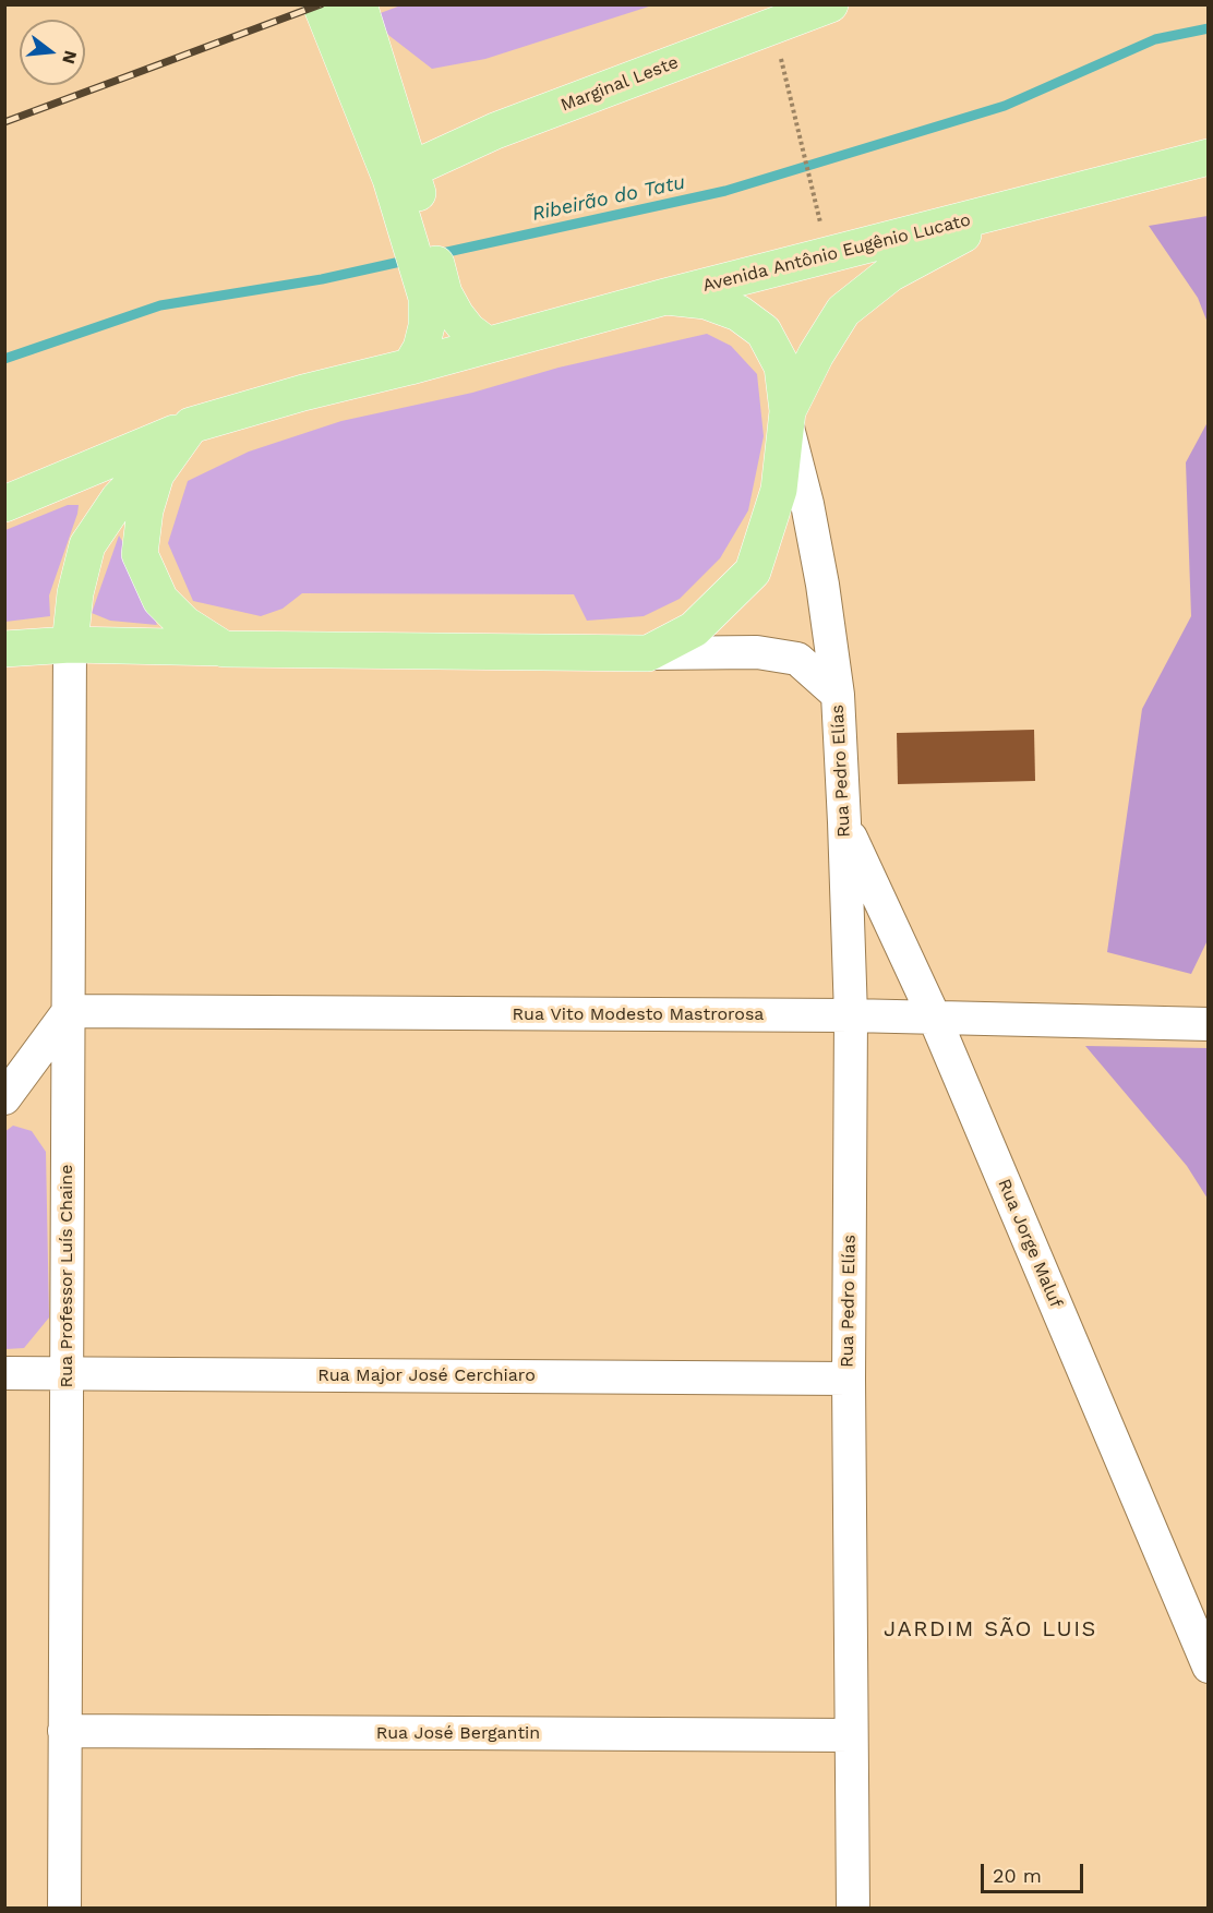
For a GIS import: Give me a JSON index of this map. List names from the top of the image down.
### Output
{
  "streets": {
    "main road": ["Marginal Leste", "Avenida Antônio Eugênio Lucato"],
    "street": [
      "Rua Pedro Elías",
      "Rua Vito Modesto Mastrorosa",
      "Rua Jorge Maluf",
      "Rua Professor Luís Chaine",
      "Rua Major José Cerchiaro",
      "Rua José Bergantin"
    ]
  },
  "crossings": [
    ["Avenida Antônio Eugênio Lucato", "Rua Pedro Elías"],
    ["Rua Pedro Elías", "Rua Vito Modesto Mastrorosa"],
    ["Rua Pedro Elías", "Rua Jorge Maluf"],
    ["Rua Pedro Elías", "Rua Major José Cerchiaro"],
    ["Rua Pedro Elías", "Rua José Bergantin"],
    ["Rua Vito Modesto Mastrorosa", "Rua Jorge Maluf"],
    ["Rua Vito Modesto Mastrorosa", "Rua Professor Luís Chaine"],
    ["Rua Professor Luís Chaine", "Rua Major José Cerchiaro"],
    ["Rua Professor Luís Chaine", "Rua José Bergantin"]
  ],
  "districts": ["JARDIM SÃO LUIS"],
  "water": ["Ribeirão do Tatu"],
  "scale_bar": "20 m",
  "north": "right"
}
